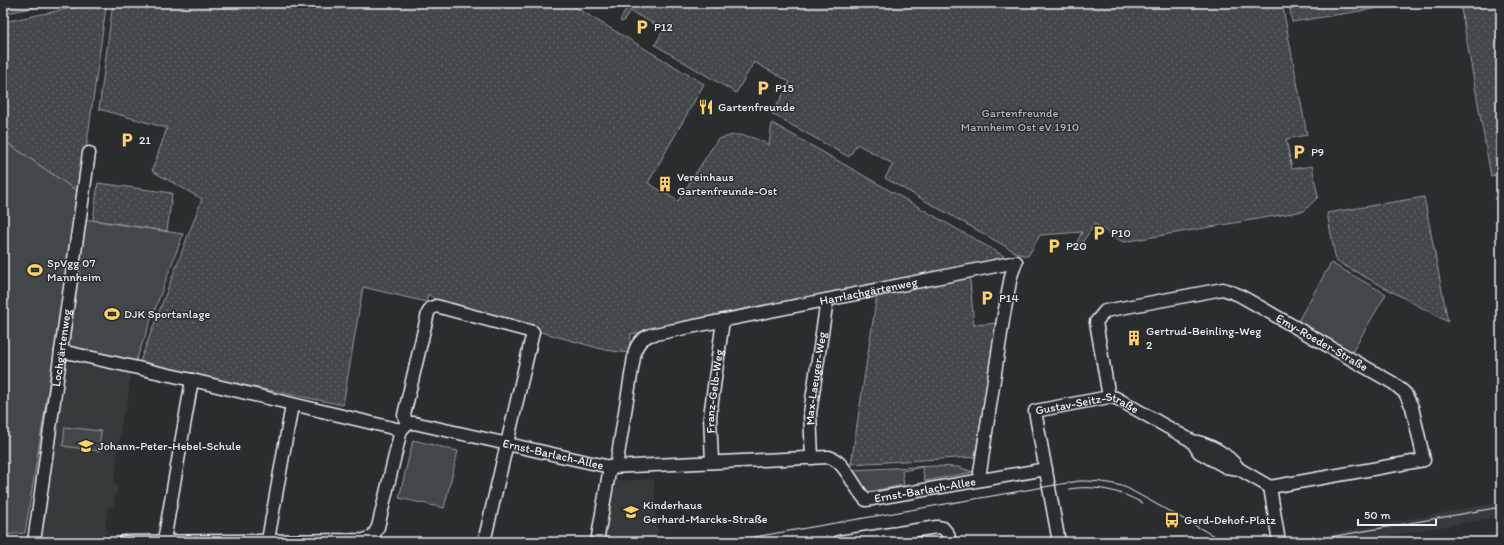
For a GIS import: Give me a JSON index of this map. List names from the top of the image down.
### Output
{
  "streets": {
    "street": [
      "Harrlachgärtenweg",
      "Emy-Roeder-Straße",
      "Lochgärtenweg",
      "Max-Laeuger-Weg",
      "Franz-Gelb-Weg",
      "Gustav-Seitz-Straße",
      "Ernst-Barlach-Allee"
    ]
  },
  "crossings": [
    ["Harrlachgärtenweg", "Max-Laeuger-Weg"],
    ["Harrlachgärtenweg", "Franz-Gelb-Weg"],
    ["Harrlachgärtenweg", "Ernst-Barlach-Allee"],
    ["Emy-Roeder-Straße", "Gustav-Seitz-Straße"],
    ["Lochgärtenweg", "Ernst-Barlach-Allee"],
    ["Max-Laeuger-Weg", "Ernst-Barlach-Allee"],
    ["Franz-Gelb-Weg", "Ernst-Barlach-Allee"],
    ["Gustav-Seitz-Straße", "Ernst-Barlach-Allee"]
  ],
  "parks": ["Gartenfreunde Mannheim Ost eV 1910"],
  "places": {
    "parking": [
      "P12",
      "P15",
      "21",
      "P9",
      "P10",
      "P20",
      "P14"
    ],
    "restaurant": ["Gartenfreunde"],
    "building": ["Vereinhaus Gartenfreunde-Ost", "Gertrud-Beinling-Weg 2"],
    "sports": ["SpVgg 07 Mannheim", "DJK Sportanlage"],
    "school or university": ["Johann-Peter-Hebel-Schule", "Kinderhaus Gerhard-Marcks-Straße"],
    "bus stop": ["Gerd-Dehof-Platz"]
  },
  "scale_bar": "50 m"
}
